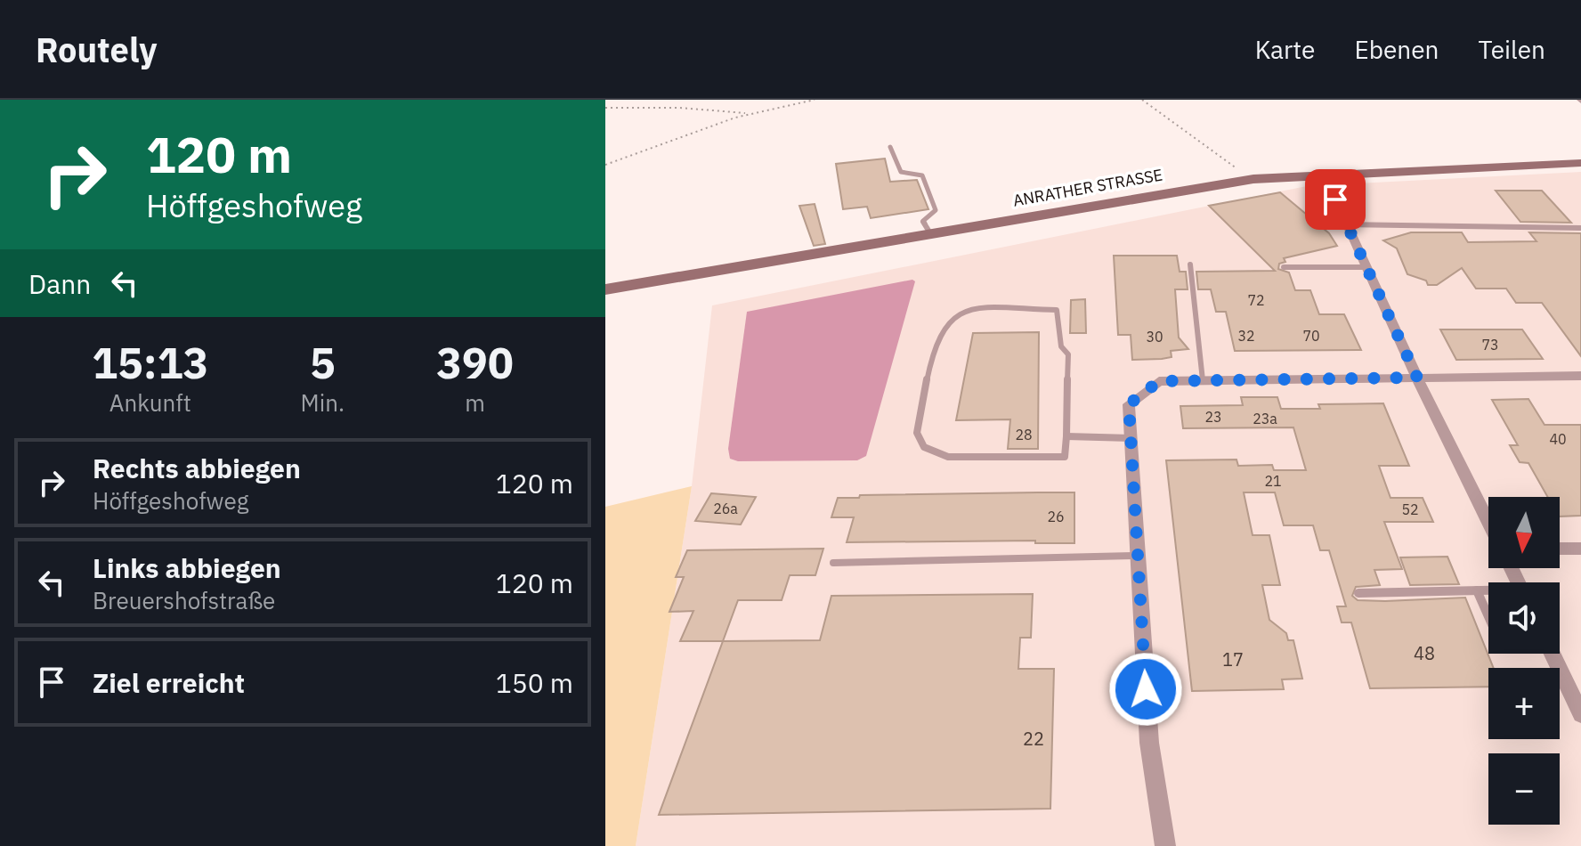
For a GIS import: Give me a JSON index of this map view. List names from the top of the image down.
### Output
{
  "streets": {
    "main road": ["ANRATHER STRASSE"]
  },
  "house_numbers": [
    "72",
    "32",
    "70",
    "30",
    "73",
    "23",
    "23a",
    "28",
    "40",
    "21",
    "26a",
    "52",
    "26",
    "48",
    "17",
    "22"
  ],
  "north": "bottom",
  "page": {
    "header": "Routely",
    "nav": ["Karte", "Ebenen", "Teilen"],
    "turn": ["120 m", "Höffgeshofweg"],
    "then": "Dann",
    "eta": [
      "15:13",
      "Ankunft",
      "5",
      "Min.",
      "390",
      "m"
    ],
    "list": [
      {
        "name": "Rechts abbiegen",
        "note": "Höffgeshofweg",
        "value": "120 m"
      },
      {
        "name": "Links abbiegen",
        "note": "Breuershofstraße",
        "value": "120 m"
      },
      {
        "name": "Ziel erreicht",
        "value": "150 m"
      }
    ],
    "map_buttons": ["+", "−"]
  }
}
